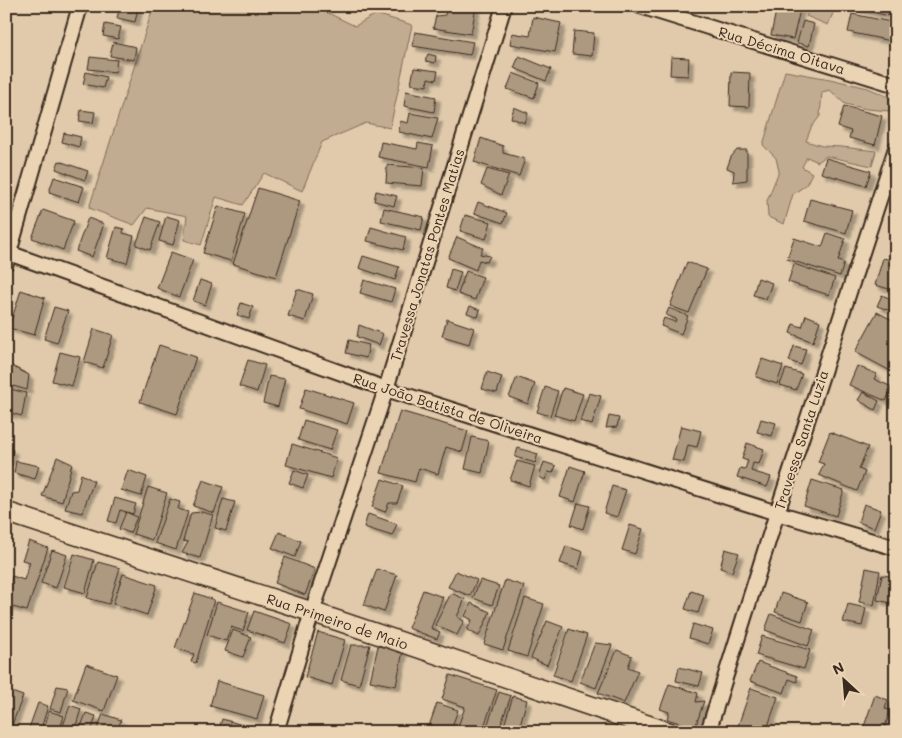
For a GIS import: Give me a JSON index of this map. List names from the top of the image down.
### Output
{
  "streets": {
    "street": [
      "Rua Décima Oitava",
      "Travessa Jonatas Pontes Matias",
      "Rua João Batista de Oliveira",
      "Travessa Santa Luzia",
      "Rua Primeiro de Maio"
    ]
  },
  "crossings": [
    ["Travessa Jonatas Pontes Matias", "Rua João Batista de Oliveira"],
    ["Travessa Jonatas Pontes Matias", "Rua Primeiro de Maio"],
    ["Rua João Batista de Oliveira", "Travessa Santa Luzia"]
  ],
  "north": "top left"
}
